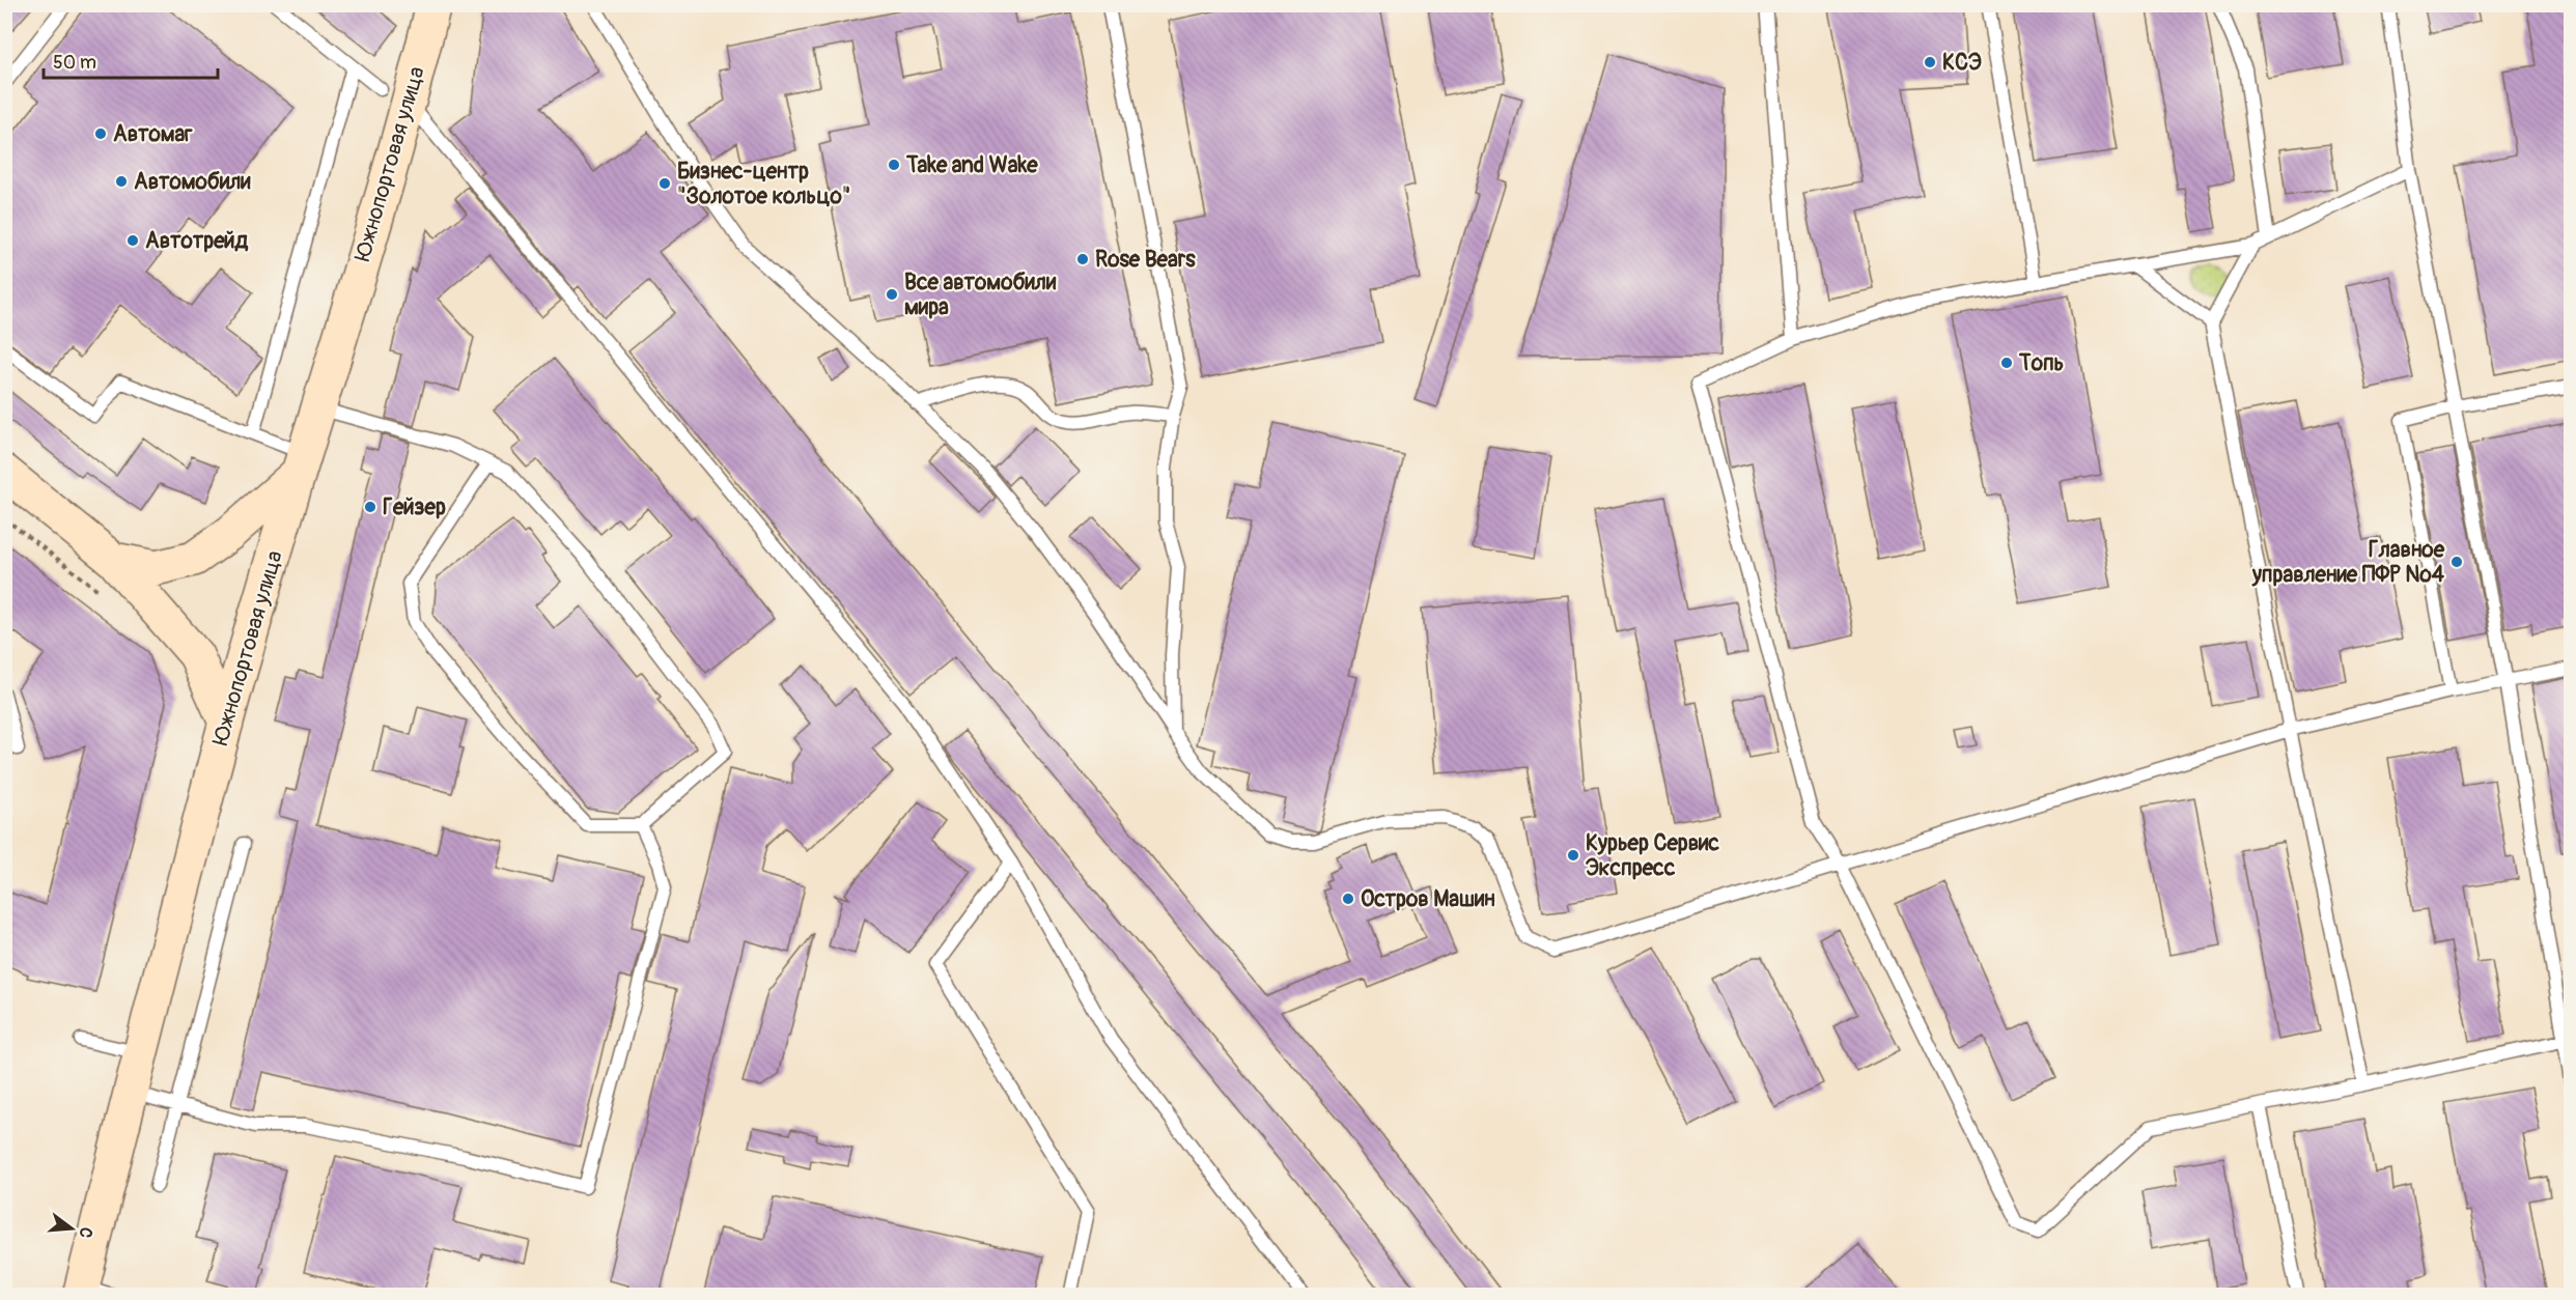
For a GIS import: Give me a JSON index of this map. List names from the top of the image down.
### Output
{
  "streets": {
    "street": ["Южнопортовая улица"]
  },
  "places": [
    "КСЭ",
    "Автомаг",
    "Take and Wake",
    "Автомобили",
    "Бизнес-центр \"Золотое кольцо\"",
    "Автотрейд",
    "Rose Bears",
    "Все автомобили мира",
    "Топь",
    "Гейзер",
    "Главное управление ПФР №4",
    "Курьер Сервис Экспресс",
    "Остров Машин"
  ],
  "scale_bar": "50 m",
  "north": "right"
}
